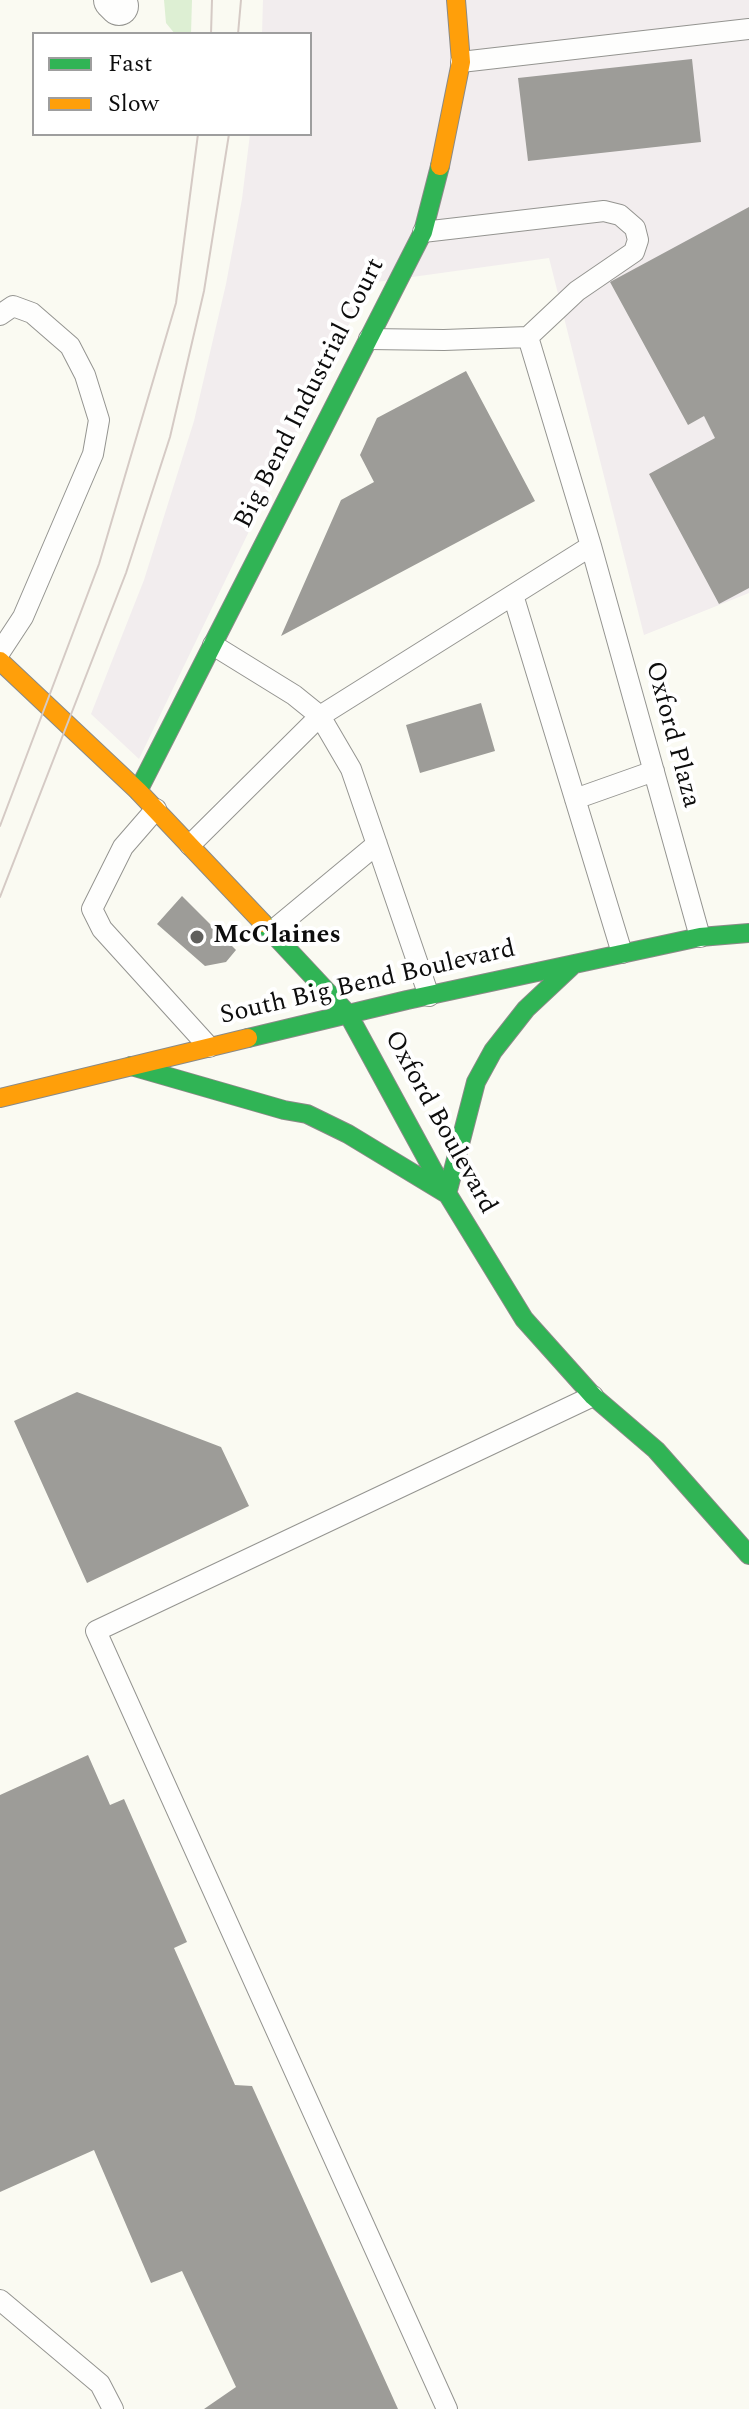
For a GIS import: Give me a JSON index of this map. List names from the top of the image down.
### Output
{
  "streets": {
    "street": ["Big Bend Industrial Court", "South Big Bend Boulevard", "Oxford Boulevard"],
    "lane": ["Oxford Plaza"]
  },
  "crossings": [
    ["Big Bend Industrial Court", "Oxford Boulevard"],
    ["Oxford Plaza", "South Big Bend Boulevard"],
    ["South Big Bend Boulevard", "Oxford Boulevard"]
  ],
  "places": ["McClaines"],
  "legend": ["Fast", "Slow"]
}
